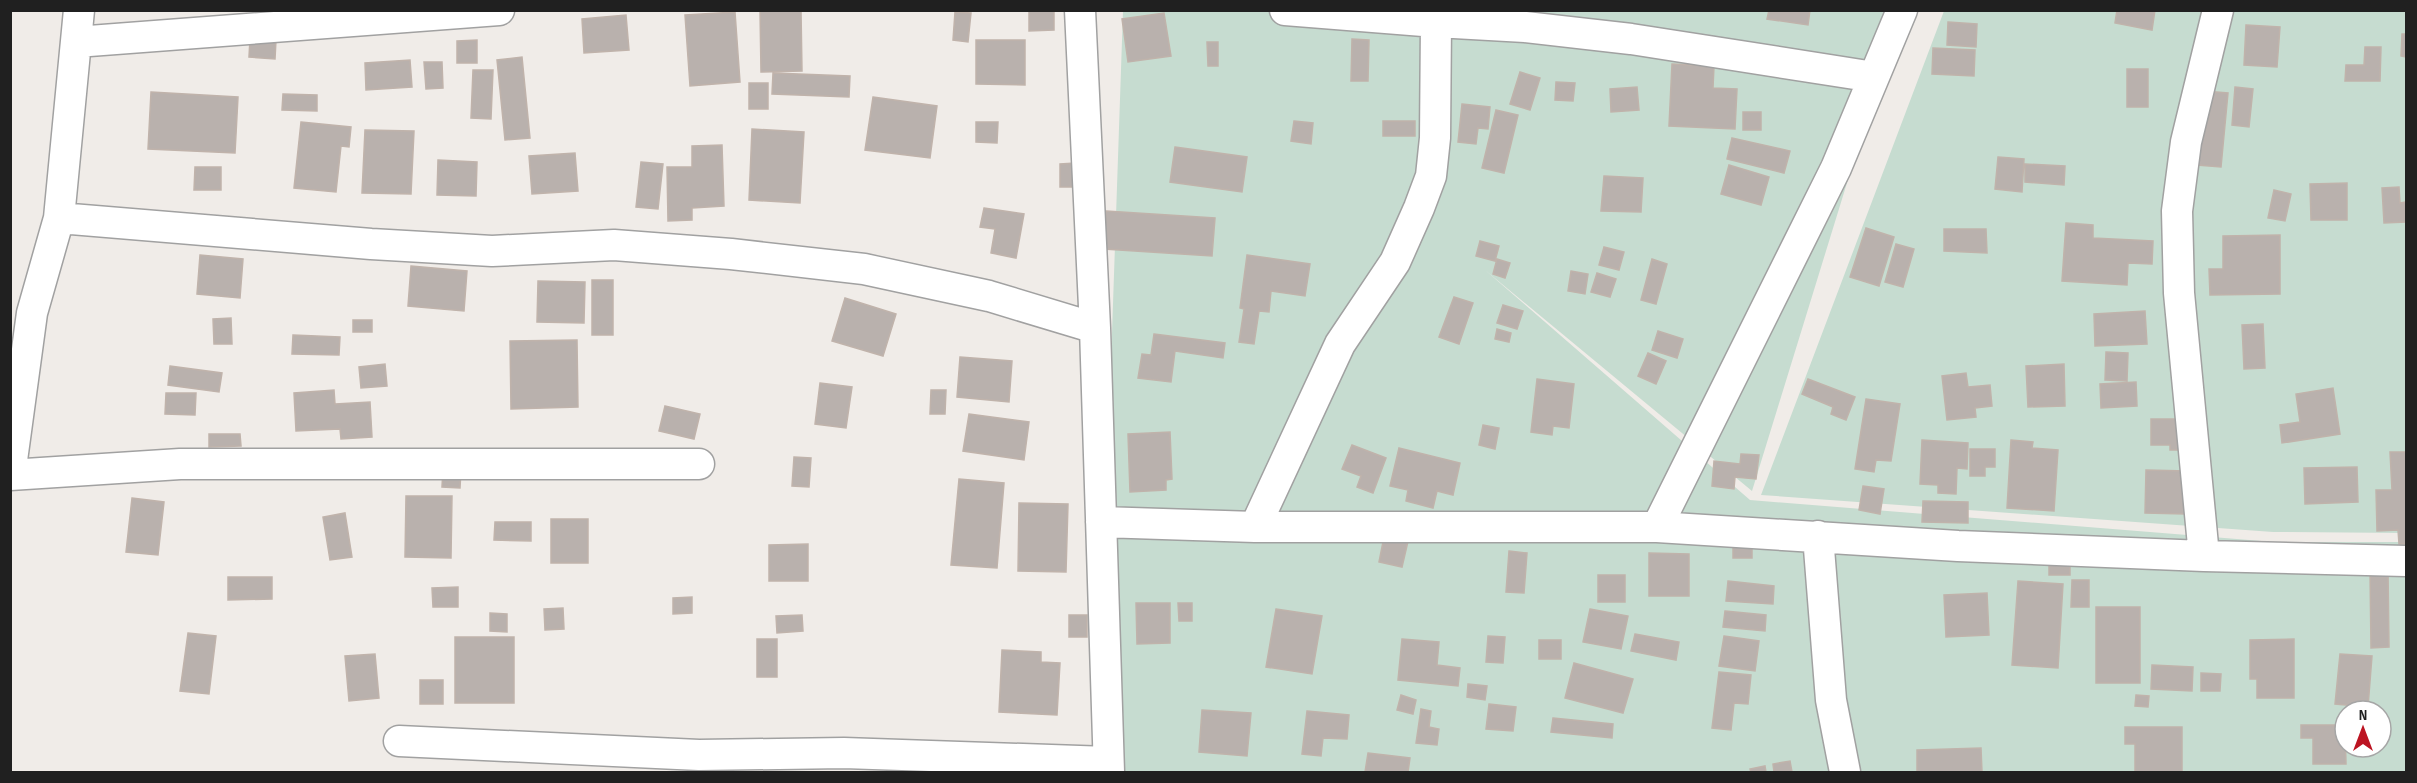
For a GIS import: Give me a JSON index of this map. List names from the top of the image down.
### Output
{
  "north": "top"
}
